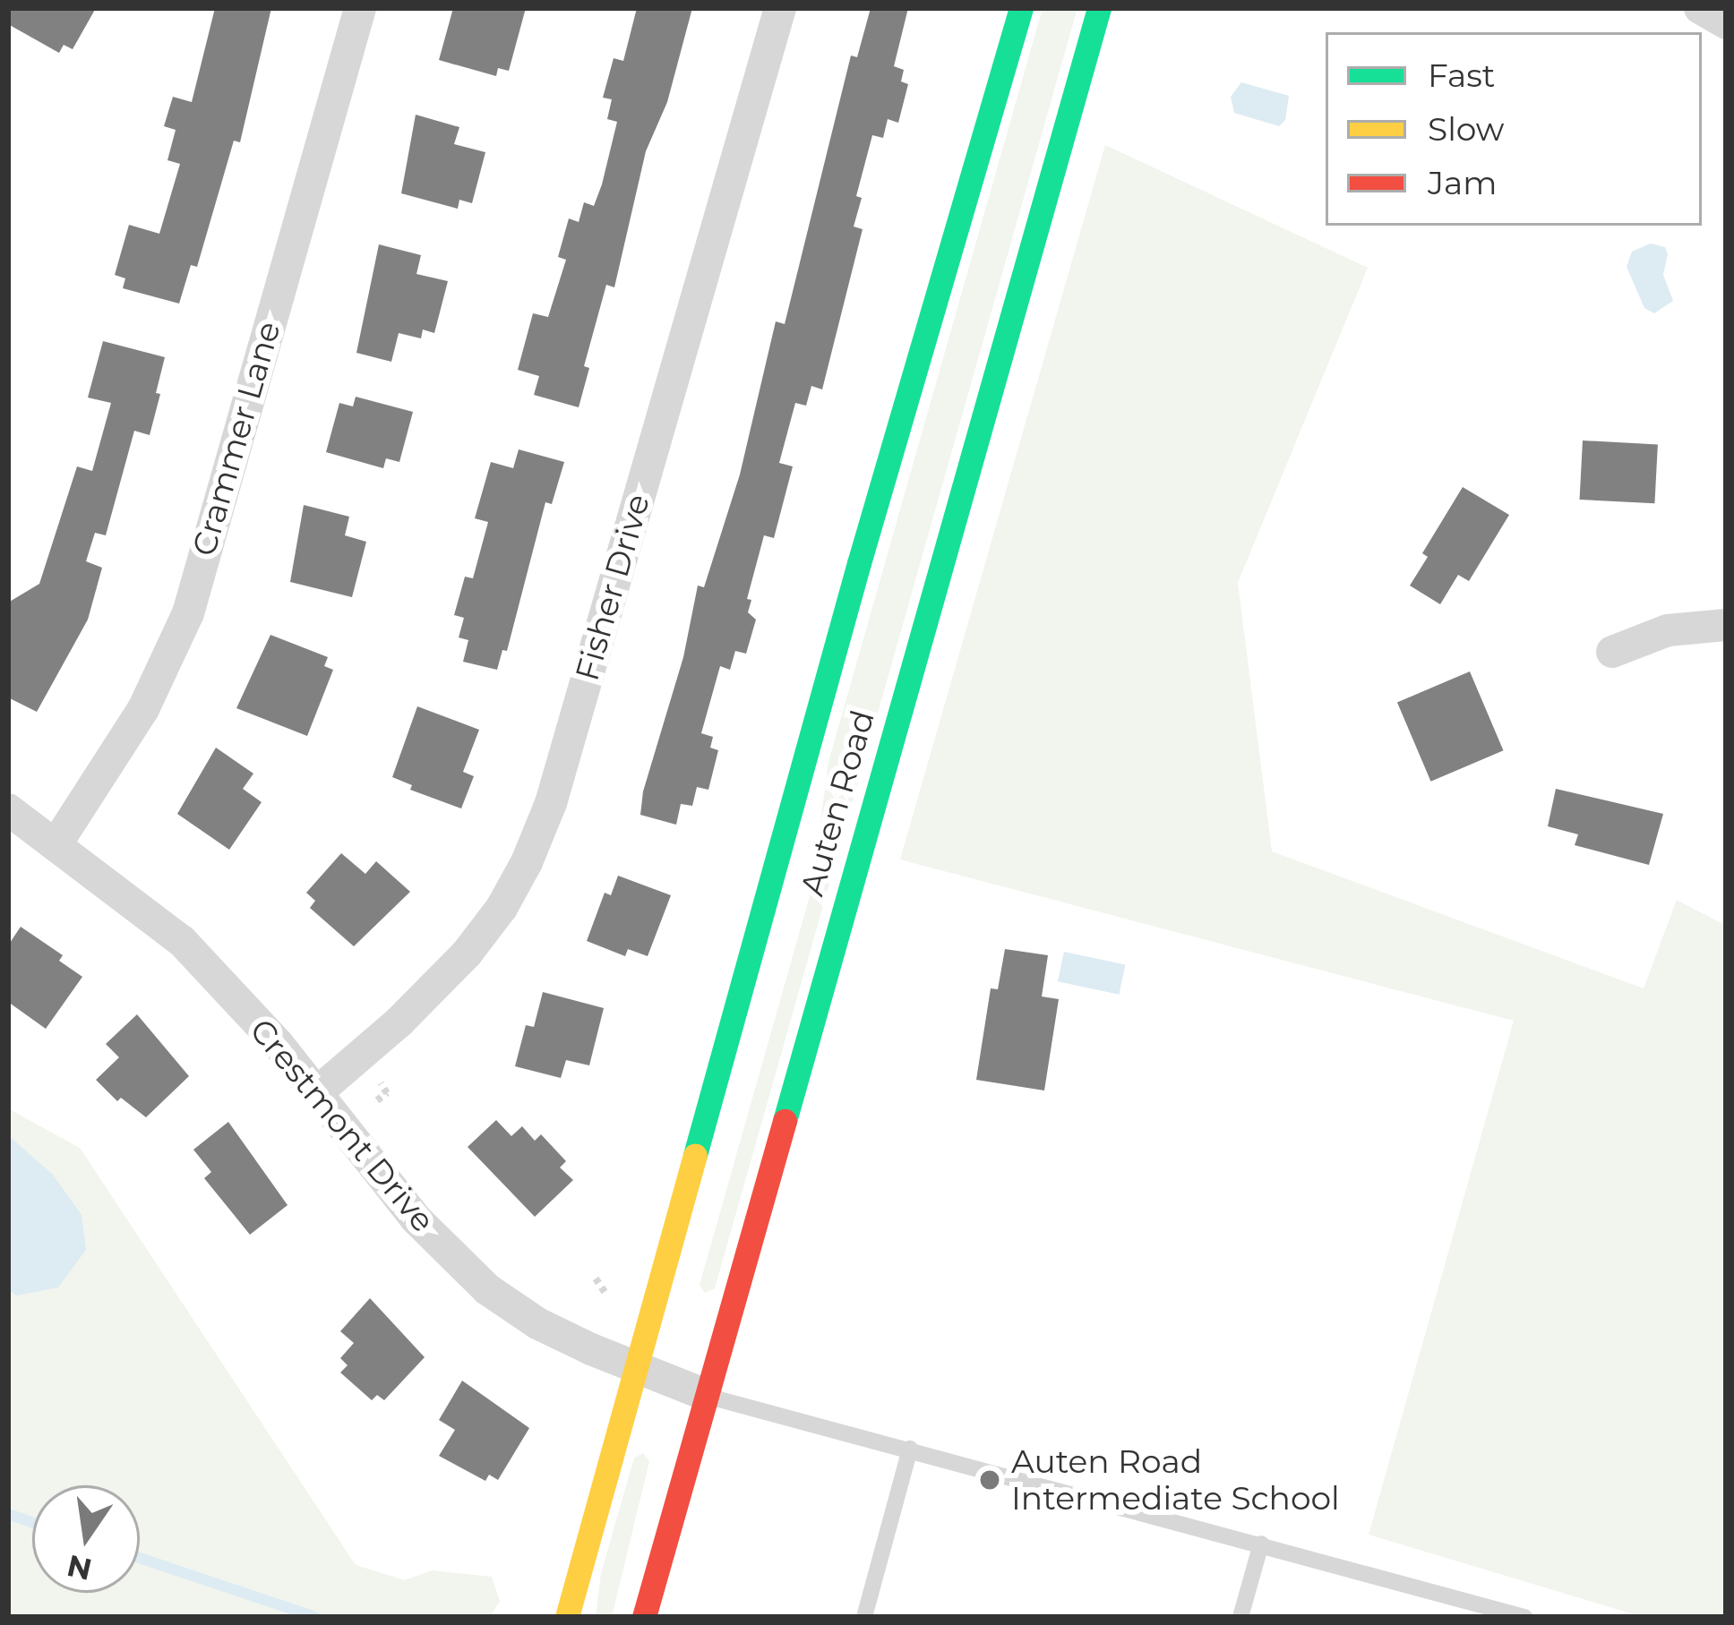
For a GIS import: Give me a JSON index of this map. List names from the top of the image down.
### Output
{
  "streets": {
    "street": [
      "Crammer Lane",
      "Fisher Drive",
      "Auten Road",
      "Crestmont Drive"
    ]
  },
  "crossings": [
    ["Crammer Lane", "Crestmont Drive"],
    ["Fisher Drive", "Crestmont Drive"],
    ["Auten Road", "Crestmont Drive"]
  ],
  "places": ["Auten Road Intermediate School"],
  "legend": ["Fast", "Slow", "Jam"],
  "north": "bottom"
}
